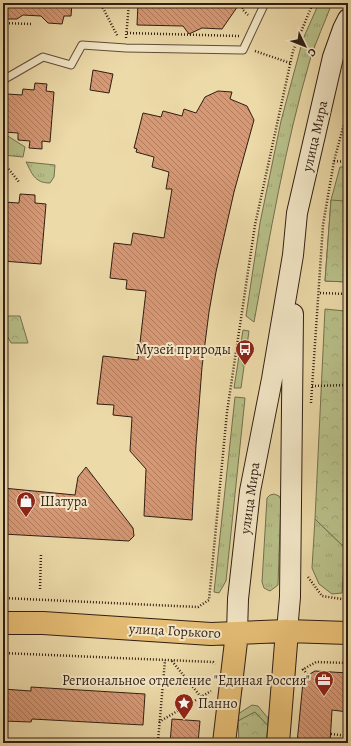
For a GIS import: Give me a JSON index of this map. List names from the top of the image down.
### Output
{
  "streets": {
    "main road": ["улица Мира", "улица Горького"]
  },
  "crossings": [
    ["улица Мира", "улица Горького"]
  ],
  "places": {
    "bus stop": ["Музей природы"],
    "shop": ["Шатура"],
    "office": ["Региональное отделение \"Единая Россия\""],
    "place": ["Панно"]
  },
  "north": "bottom right"
}
